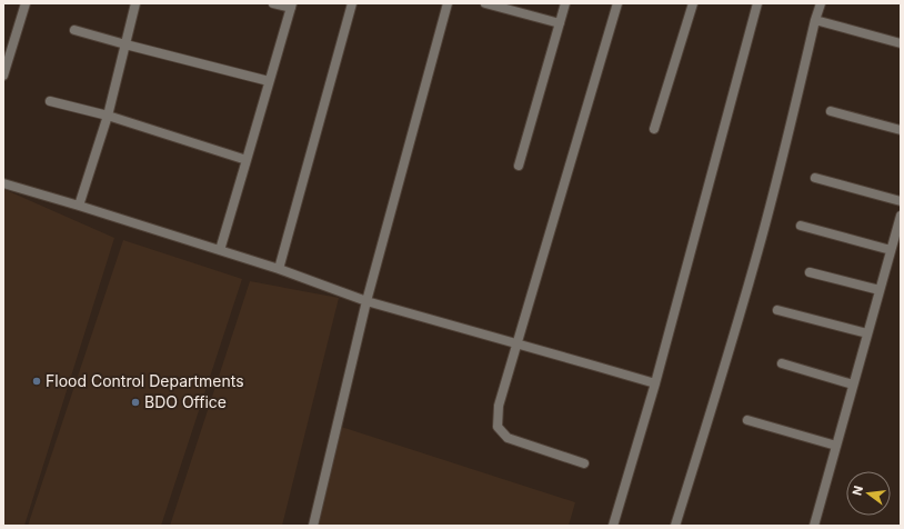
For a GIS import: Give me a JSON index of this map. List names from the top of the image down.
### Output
{
  "places": ["Flood Control Departments", "BDO Office"],
  "north": "left"
}
